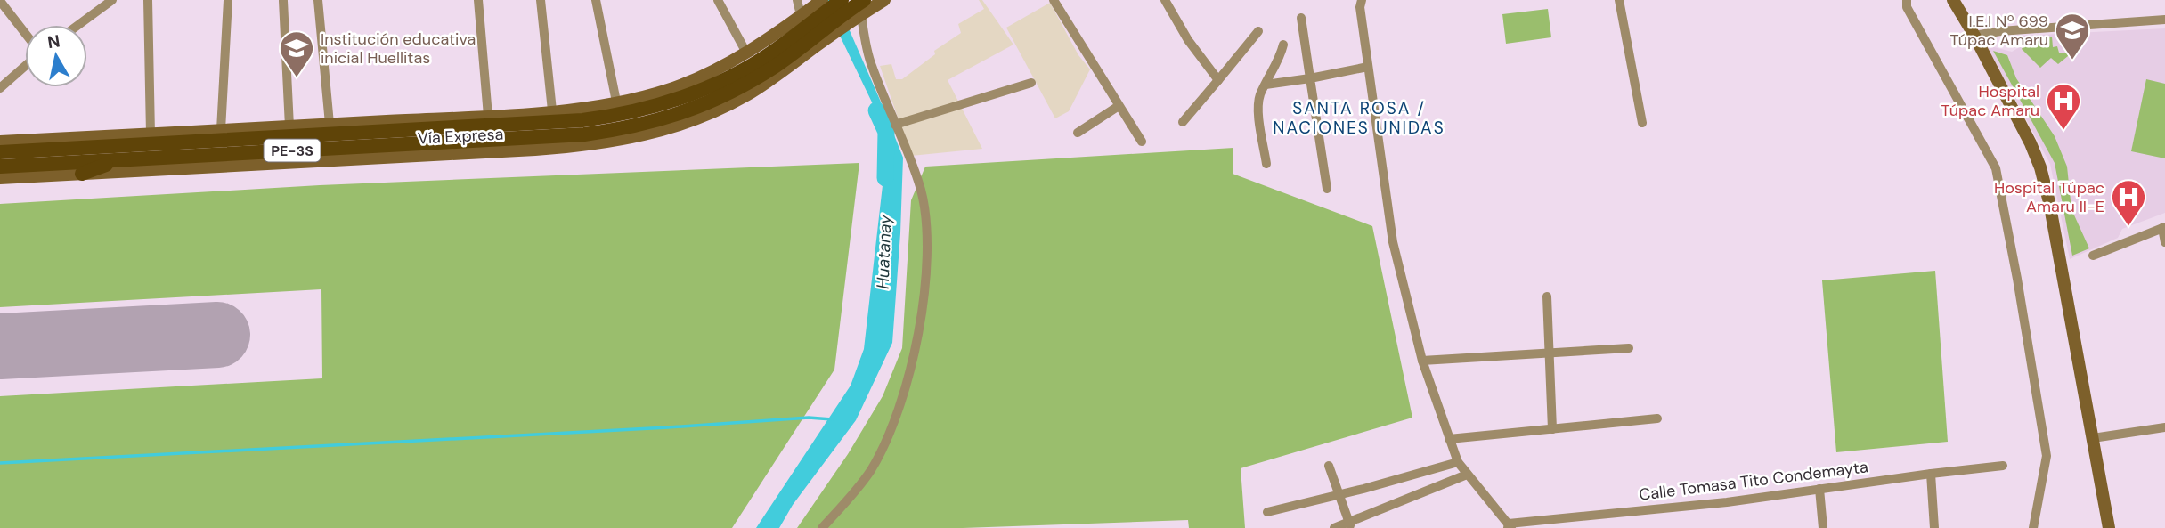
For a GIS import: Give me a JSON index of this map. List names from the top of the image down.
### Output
{
  "streets": {
    "main road": ["Vía Expresa", "PE-3S"],
    "street": ["Calle Tomasa Tito Condemayta"]
  },
  "districts": ["SANTA ROSA / NACIONES UNIDAS"],
  "water": ["Huatanay"],
  "places": {
    "school or university": ["I.E.I Nº 699 Túpac Amaru", "Institución educativa inicial Huellitas"],
    "hospital": ["Hospital Túpac Amaru", "Hospital Túpac Amaru II-E"]
  },
  "north": "top"
}
